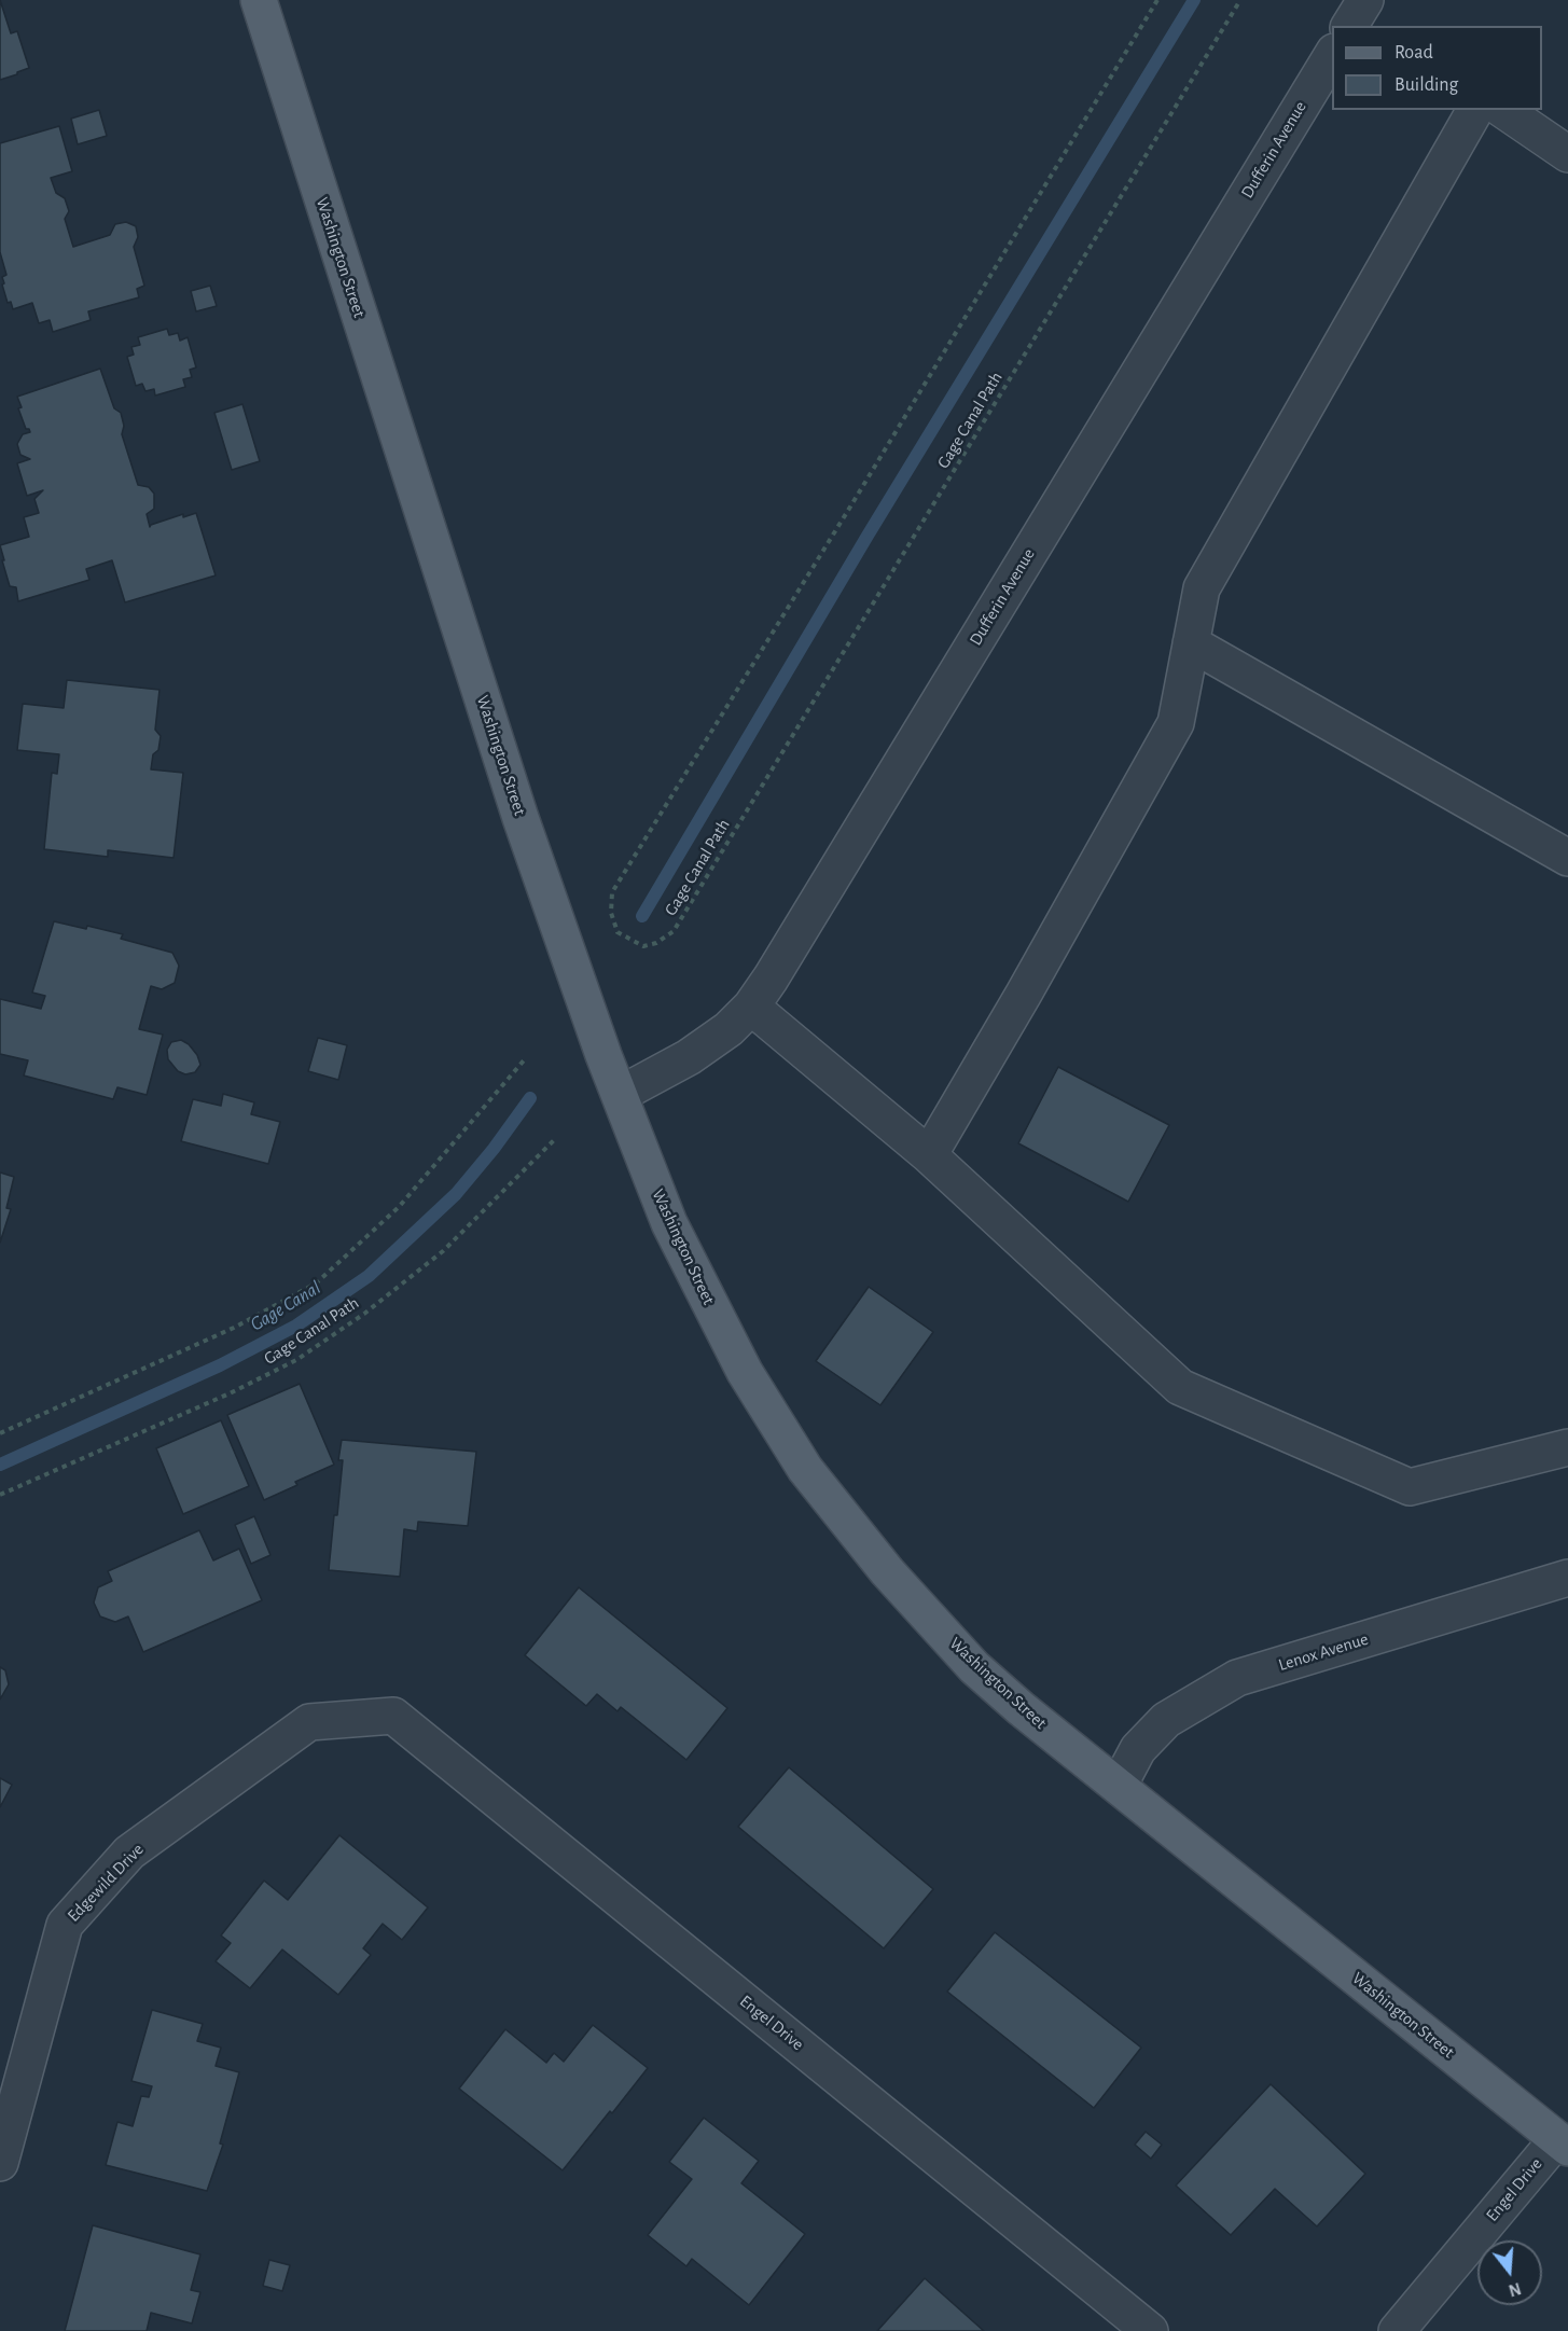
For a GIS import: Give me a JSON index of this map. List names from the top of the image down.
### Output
{
  "streets": {
    "main road": ["Washington Street"],
    "street": [
      "Dufferin Avenue",
      "Lenox Avenue",
      "Edgewild Drive",
      "Engel Drive"
    ],
    "path": ["Gage Canal Path"]
  },
  "crossings": [
    ["Dufferin Avenue", "Washington Street"],
    ["Washington Street", "Lenox Avenue"],
    ["Washington Street", "Engel Drive"],
    ["Edgewild Drive", "Engel Drive"]
  ],
  "water": ["Gage Canal"],
  "legend": ["Road", "Building"],
  "north": "bottom"
}
